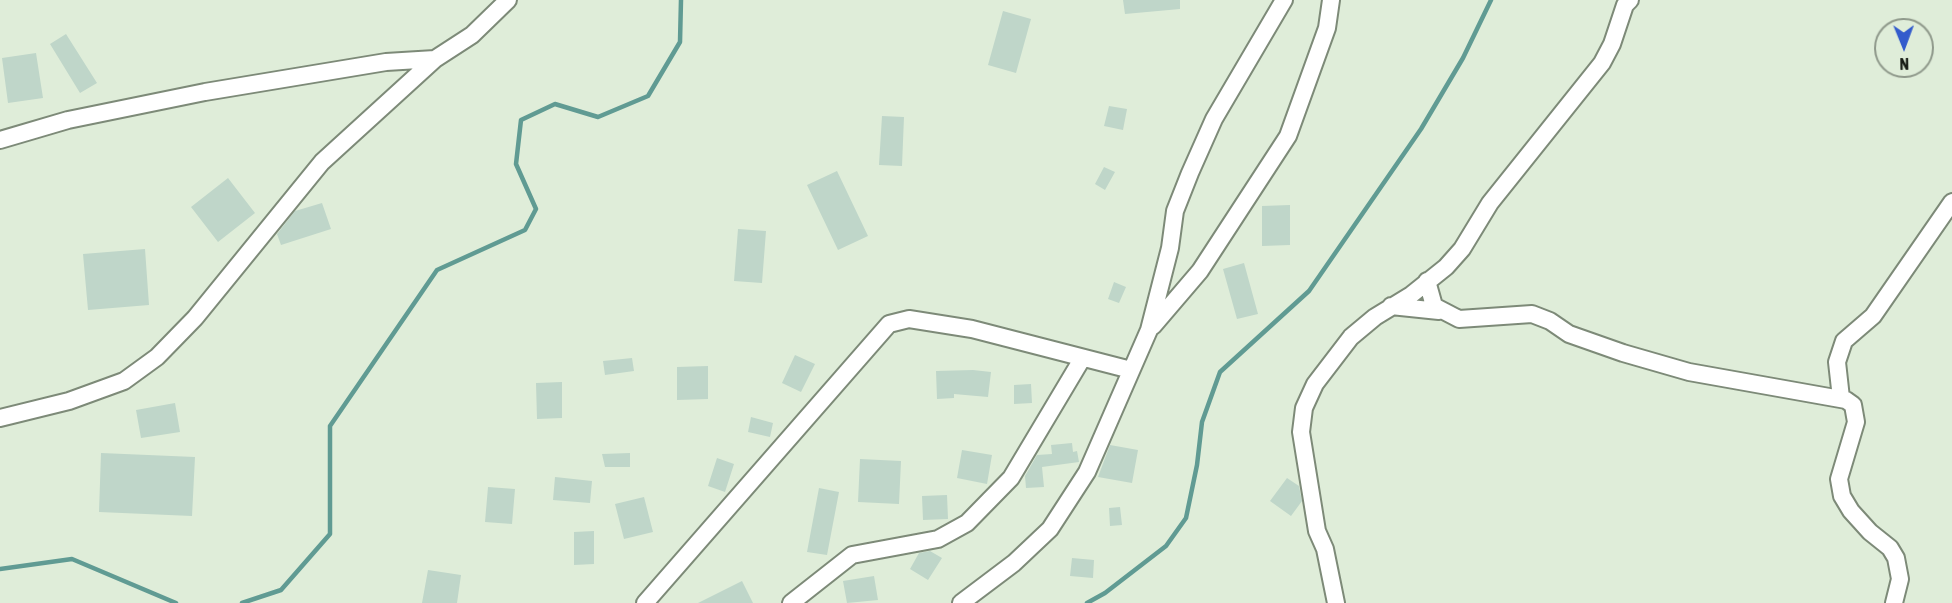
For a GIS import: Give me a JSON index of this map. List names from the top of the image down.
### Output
{
  "north": "bottom"
}
